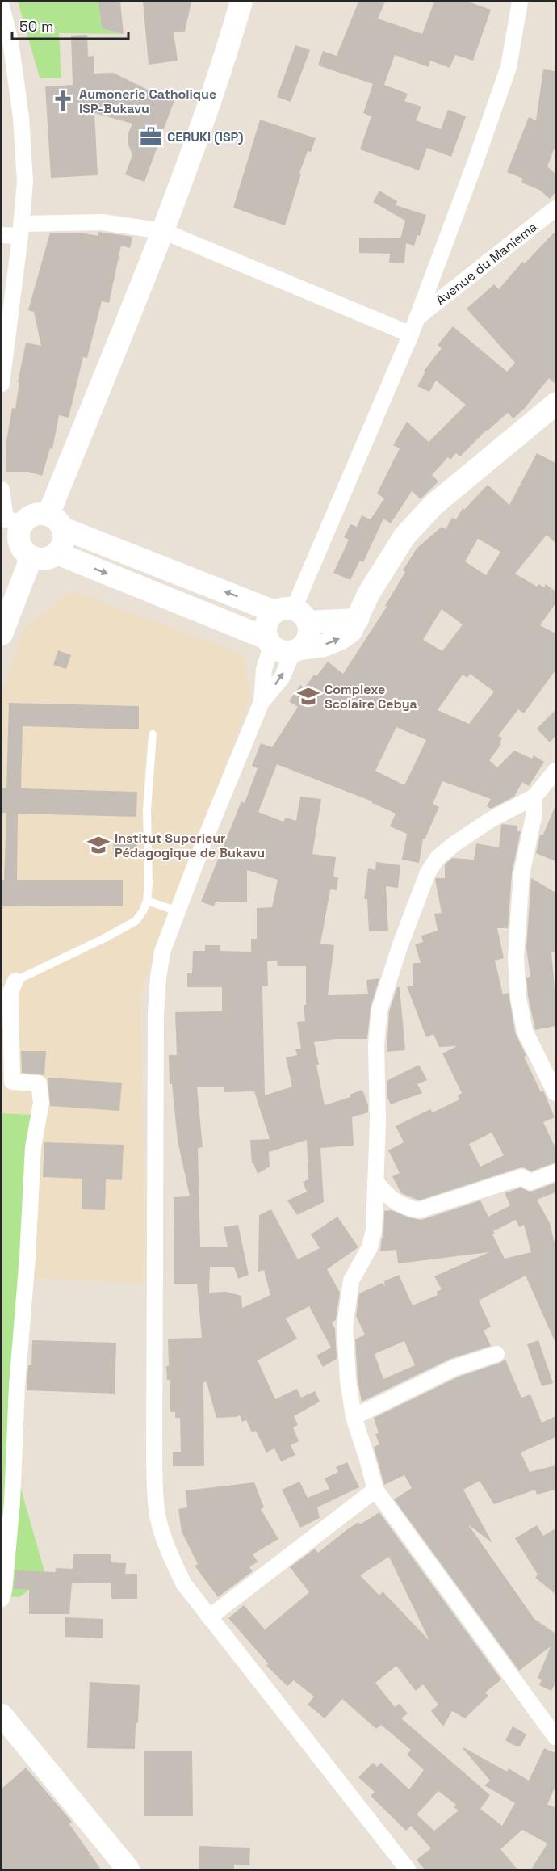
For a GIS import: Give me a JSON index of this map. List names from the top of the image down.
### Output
{
  "streets": {
    "street": ["Avenue du Maniema"]
  },
  "places": {
    "church": ["Aumonerie Catholique ISP-Bukavu"],
    "office": ["CERUKI (ISP)"],
    "school or university": ["Complexe Scolaire Cebya", "Institut Superieur Pédagogique de Bukavu"]
  },
  "scale_bar": "50 m"
}
